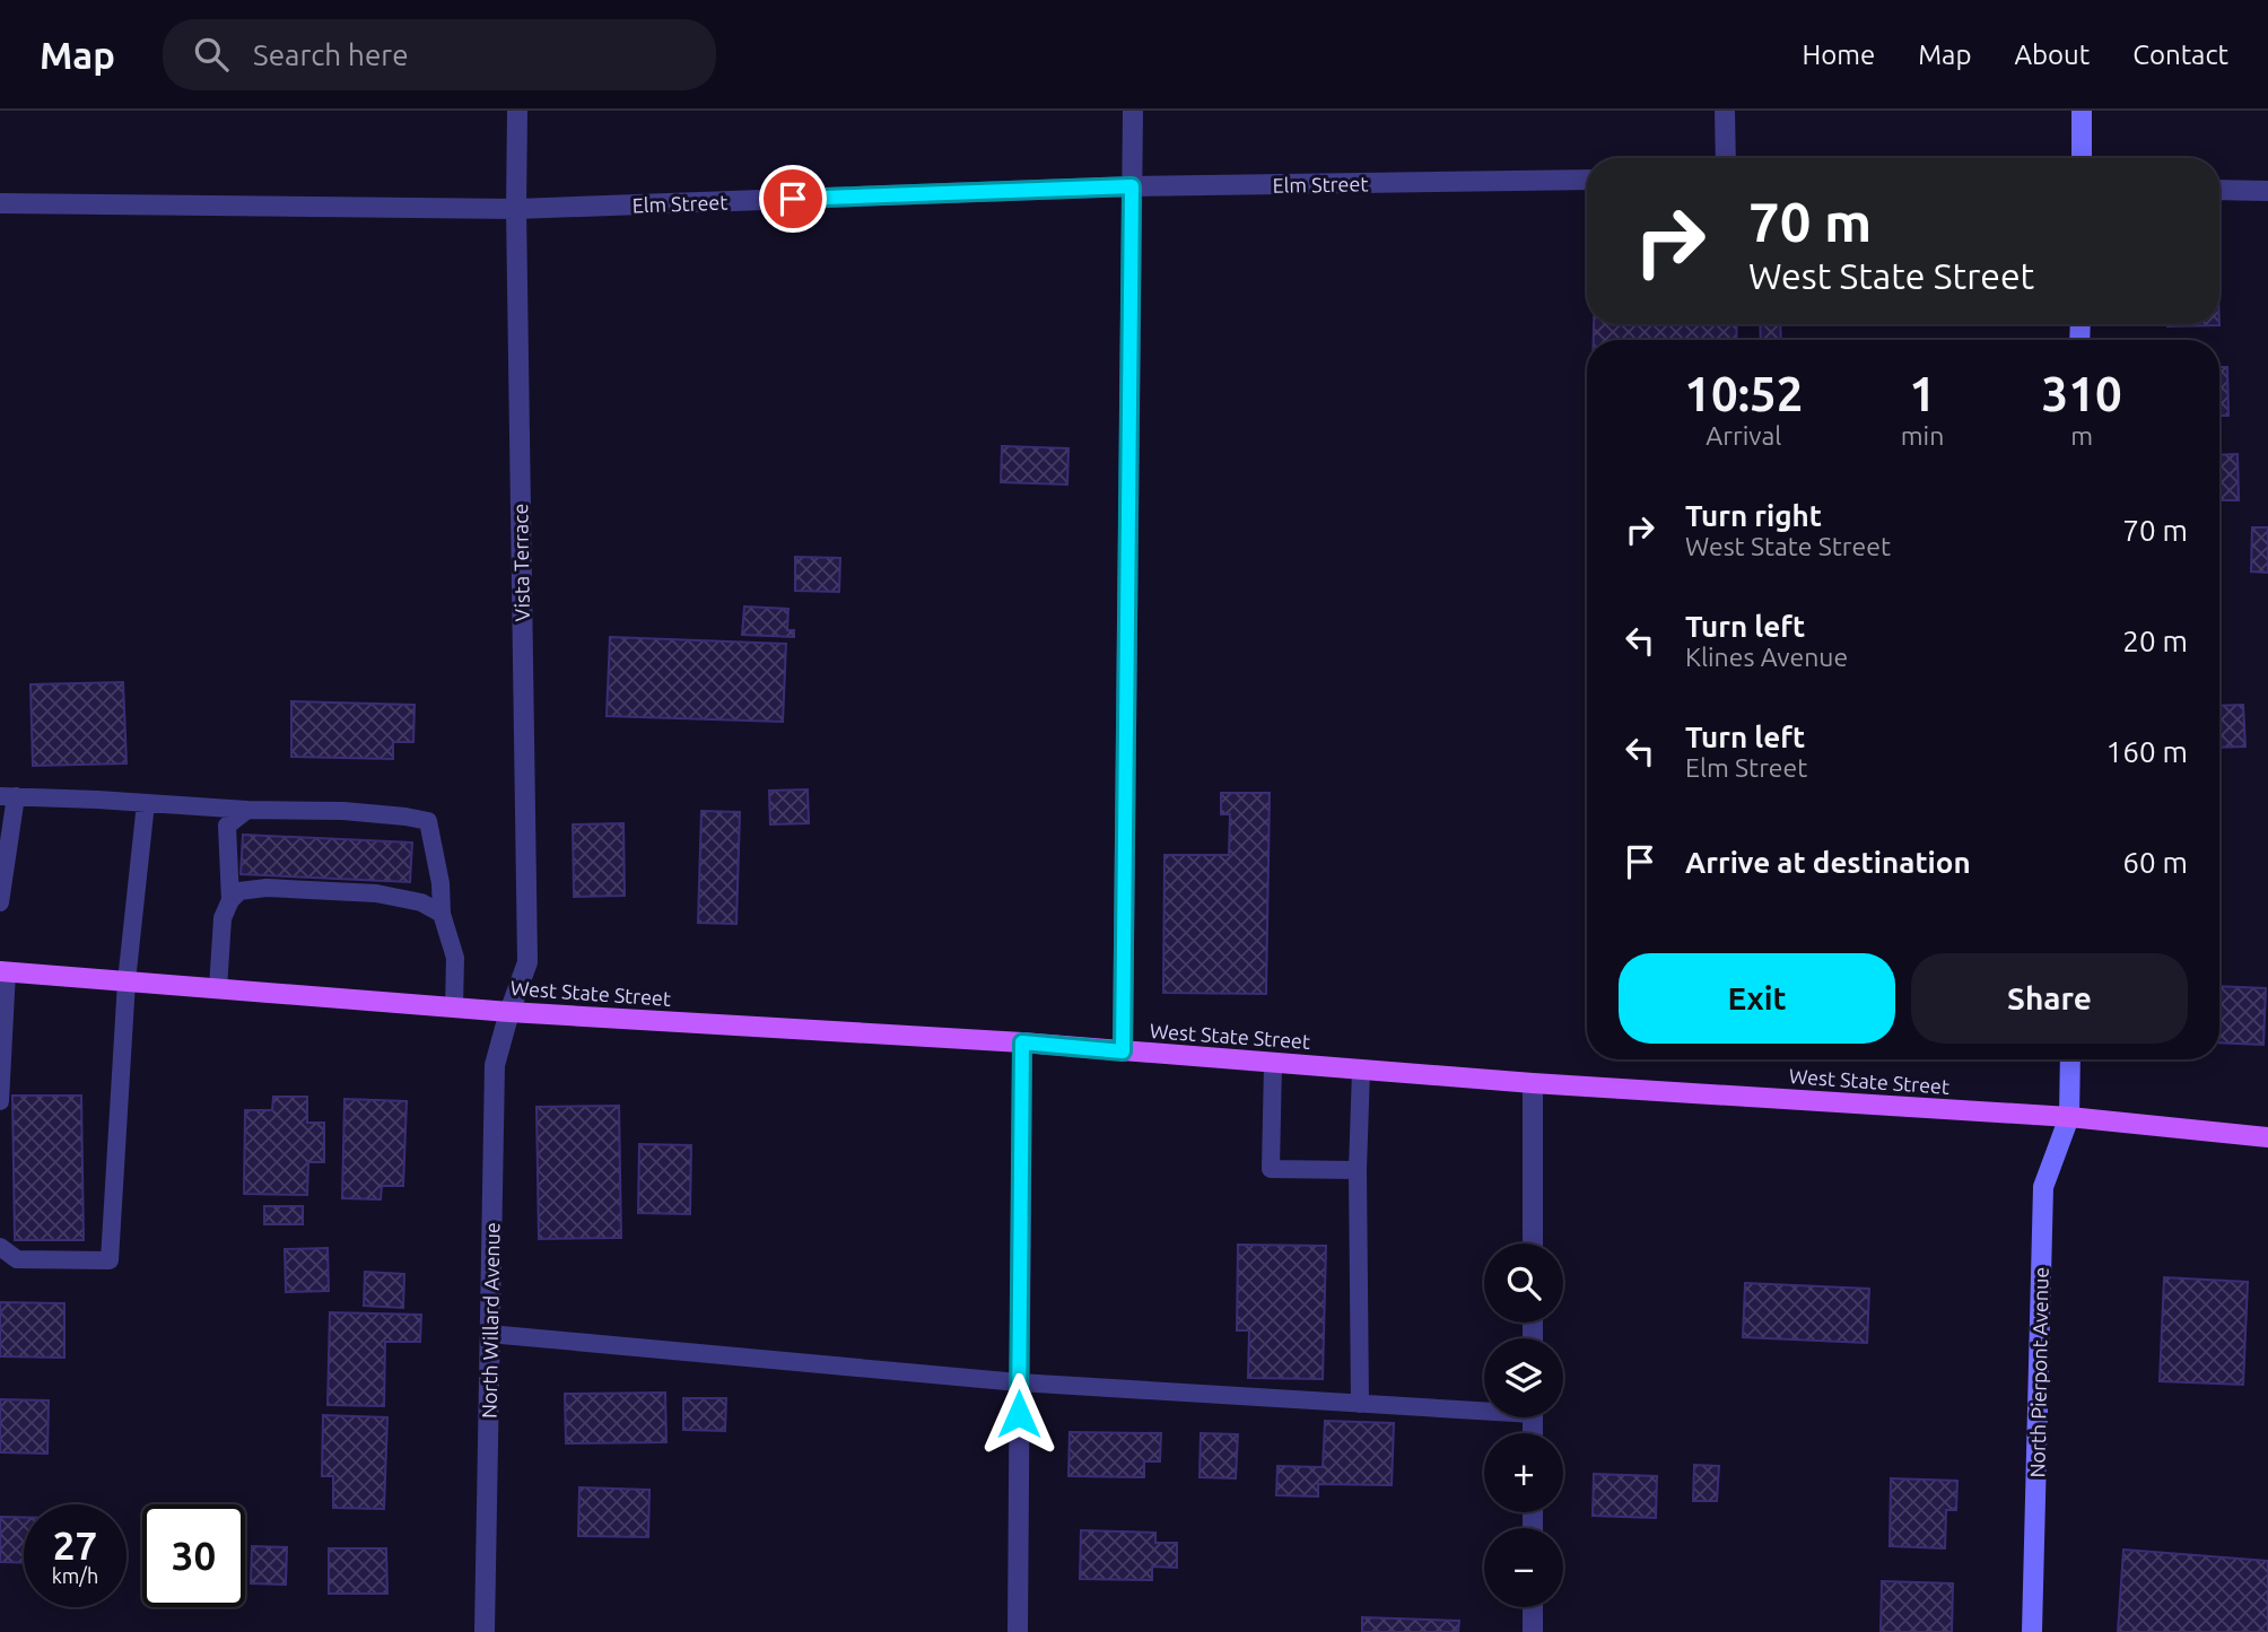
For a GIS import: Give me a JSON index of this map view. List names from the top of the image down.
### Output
{
  "streets": {
    "main road": ["West State Street"],
    "street": [
      "Elm Street",
      "Vista Terrace",
      "North Willard Avenue",
      "North Pierpont Avenue"
    ]
  },
  "crossings": [
    ["Elm Street", "Vista Terrace"],
    ["Vista Terrace", "West State Street"],
    ["Vista Terrace", "North Willard Avenue"],
    ["West State Street", "North Willard Avenue"],
    ["West State Street", "North Pierpont Avenue"]
  ],
  "page": {
    "header": "Map",
    "search": "Search here",
    "nav": [
      "Home",
      "Map",
      "About",
      "Contact"
    ],
    "turn": ["70 m", "West State Street"],
    "eta": [
      "10:52",
      "Arrival",
      "1",
      "min",
      "310",
      "m"
    ],
    "list": [
      {
        "name": "Turn right",
        "note": "West State Street",
        "value": "70 m"
      },
      {
        "name": "Turn left",
        "note": "Klines Avenue",
        "value": "20 m"
      },
      {
        "name": "Turn left",
        "note": "Elm Street",
        "value": "160 m"
      },
      {
        "name": "Arrive at destination",
        "value": "60 m"
      }
    ],
    "buttons": ["Exit", "Share"],
    "map_buttons": ["+", "−"],
    "speed": "27 km/h",
    "limit": "30"
  }
}
